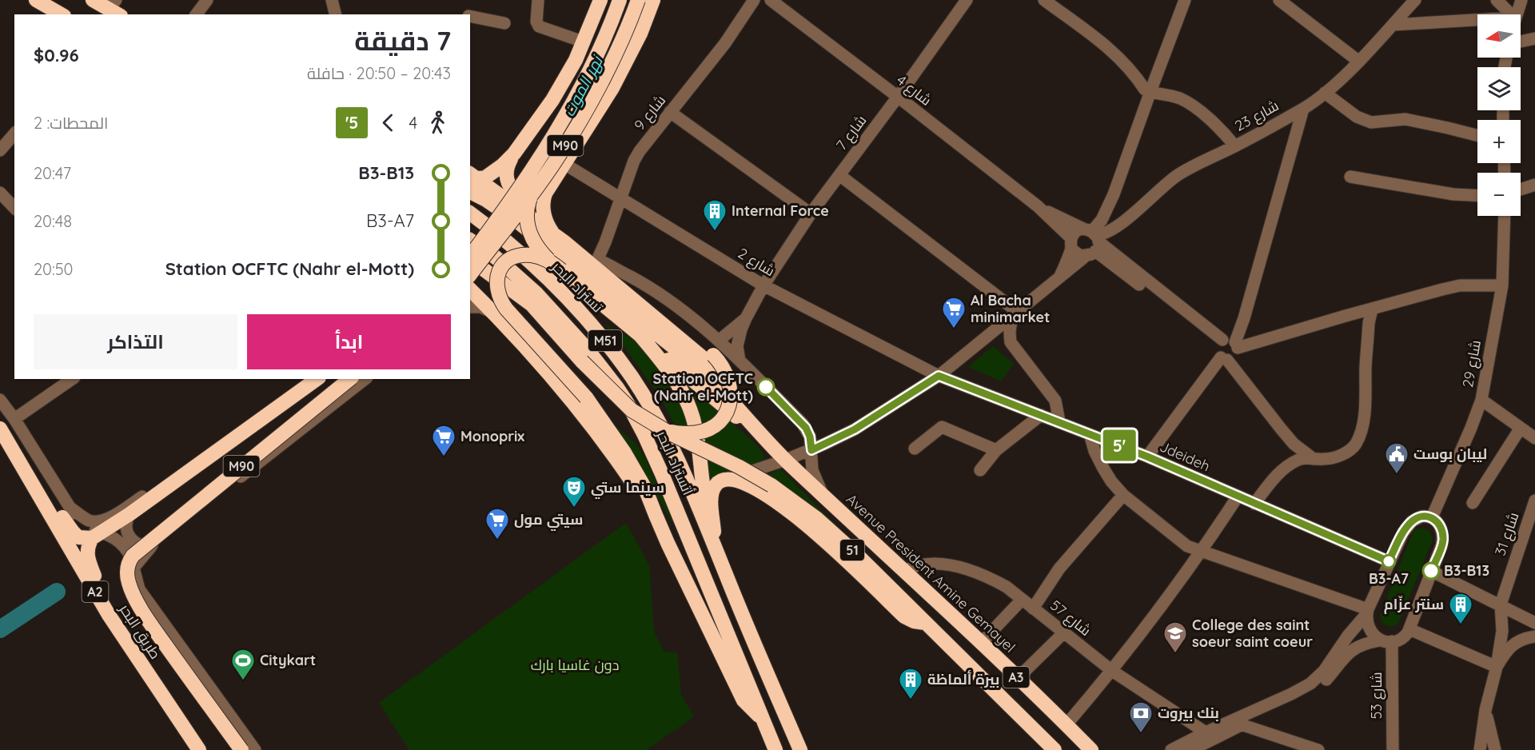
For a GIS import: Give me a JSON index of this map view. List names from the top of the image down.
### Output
{
  "streets": {
    "highway": [
      "M90",
      "تستراد البحر",
      "M51",
      "أتستراد البحر",
      "51",
      "Avenue President Amine Gemayel",
      "A2",
      "طريق البحر",
      "A3"
    ],
    "street": [
      "شارع 4",
      "شارع 9",
      "شارع 23",
      "شارع 7",
      "شارع 2",
      "شارع 29",
      "Jdeideh",
      "شارع 31",
      "شارع 57",
      "شارع 53"
    ]
  },
  "crossings": [
    ["شارع 4", "شارع 23"],
    ["شارع 4", "شارع 7"],
    ["شارع 9", "شارع 2"],
    ["شارع 7", "شارع 2"],
    ["شارع 2", "Jdeideh"],
    ["تستراد البحر", "أتستراد البحر"],
    ["51", "A3"],
    ["Avenue President Amine Gemayel", "شارع 57"]
  ],
  "water": ["نهر الموت"],
  "parks": ["دون غاسيا بارك"],
  "places": {
    "building": ["Internal Force", "سنتر عزّام", "بيرة ألماظة"],
    "supermarket": ["Al Bacha minimarket", "Monoprix", "سيتي مول"],
    "other": ["Station OCFTC (Nahr el-Mott)", "B3-A7", "B3-B13"],
    "public building": ["ليبان بوست"],
    "theatre": ["سينما ستي"],
    "school or university": ["College des saint soeur saint coeur"],
    "sports": ["Citykart"],
    "bank": ["بنك بيروت"]
  },
  "lines": ["bus line 5'"],
  "north": "left",
  "page": {
    "on_map": "5'",
    "map_buttons": ["+", "−"],
    "heading": ["7 دقيقة", "20:43 – 20:50 · حافلة", "$0.96"],
    "legs": ["4", "5'", "المحطات: 2"],
    "list": [
      {
        "name": "B3-B13",
        "value": "20:47"
      },
      {
        "name": "B3-A7",
        "value": "20:48"
      },
      {
        "name": "Station OCFTC (Nahr el-Mott)",
        "value": "20:50"
      }
    ],
    "buttons": ["ابدأ", "التذاكر"]
  }
}
